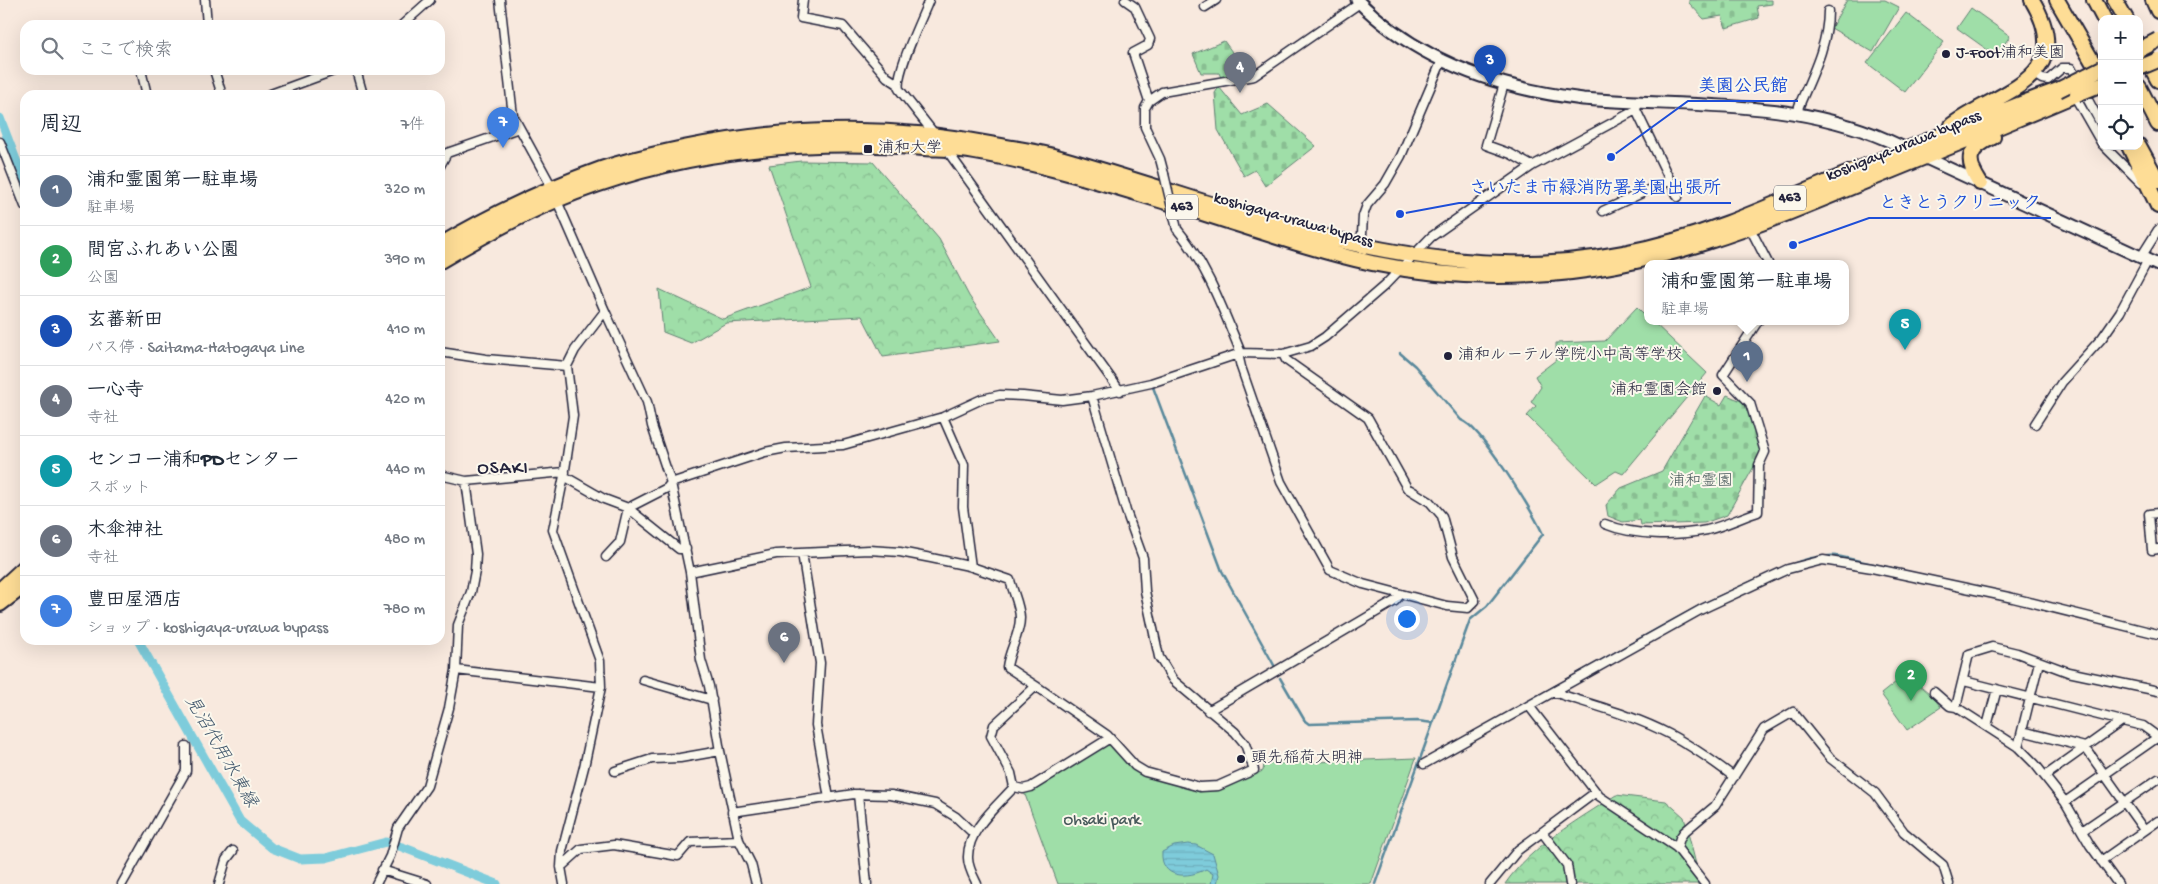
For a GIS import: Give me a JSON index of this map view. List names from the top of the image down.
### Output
{
  "streets": {
    "highway": ["koshigaya-urawa bypass", "463"]
  },
  "districts": ["OSAKI"],
  "water": ["見沼代用水東縁"],
  "parks": ["浦和霊園", "Ohsaki park"],
  "places": {
    "other": [
      "J-Foot浦和美園",
      "美園公民館",
      "さいたま市緑消防署美園出張所",
      "ときとうクリニック",
      "浦和ルーテル学院小中高等学校",
      "浦和霊園会館",
      "頭先稲荷大明神"
    ],
    "transit": ["浦和大学"]
  },
  "page": {
    "map_buttons": ["+", "−"],
    "search": "ここで検索",
    "pins": [
      "3",
      "4",
      "7",
      "5",
      "1",
      "6",
      "2"
    ],
    "heading": ["周辺", "7件"],
    "list": [
      {
        "mark": "1",
        "name": "浦和霊園第一駐車場",
        "note": "駐車場",
        "value": "320 m"
      },
      {
        "mark": "2",
        "name": "間宮ふれあい公園",
        "note": "公園",
        "value": "390 m"
      },
      {
        "mark": "3",
        "name": "玄蕃新田",
        "note": "バス停 · Saitama-Hatogaya Line",
        "value": "410 m"
      },
      {
        "mark": "4",
        "name": "一心寺",
        "note": "寺社",
        "value": "420 m"
      },
      {
        "mark": "5",
        "name": "センコー浦和PDセンター",
        "note": "スポット",
        "value": "440 m"
      },
      {
        "mark": "6",
        "name": "木傘神社",
        "note": "寺社",
        "value": "480 m"
      },
      {
        "mark": "7",
        "name": "豊田屋酒店",
        "note": "ショップ · koshigaya-urawa bypass",
        "value": "780 m"
      }
    ],
    "popup": ["浦和霊園第一駐車場", "駐車場"]
  }
}
